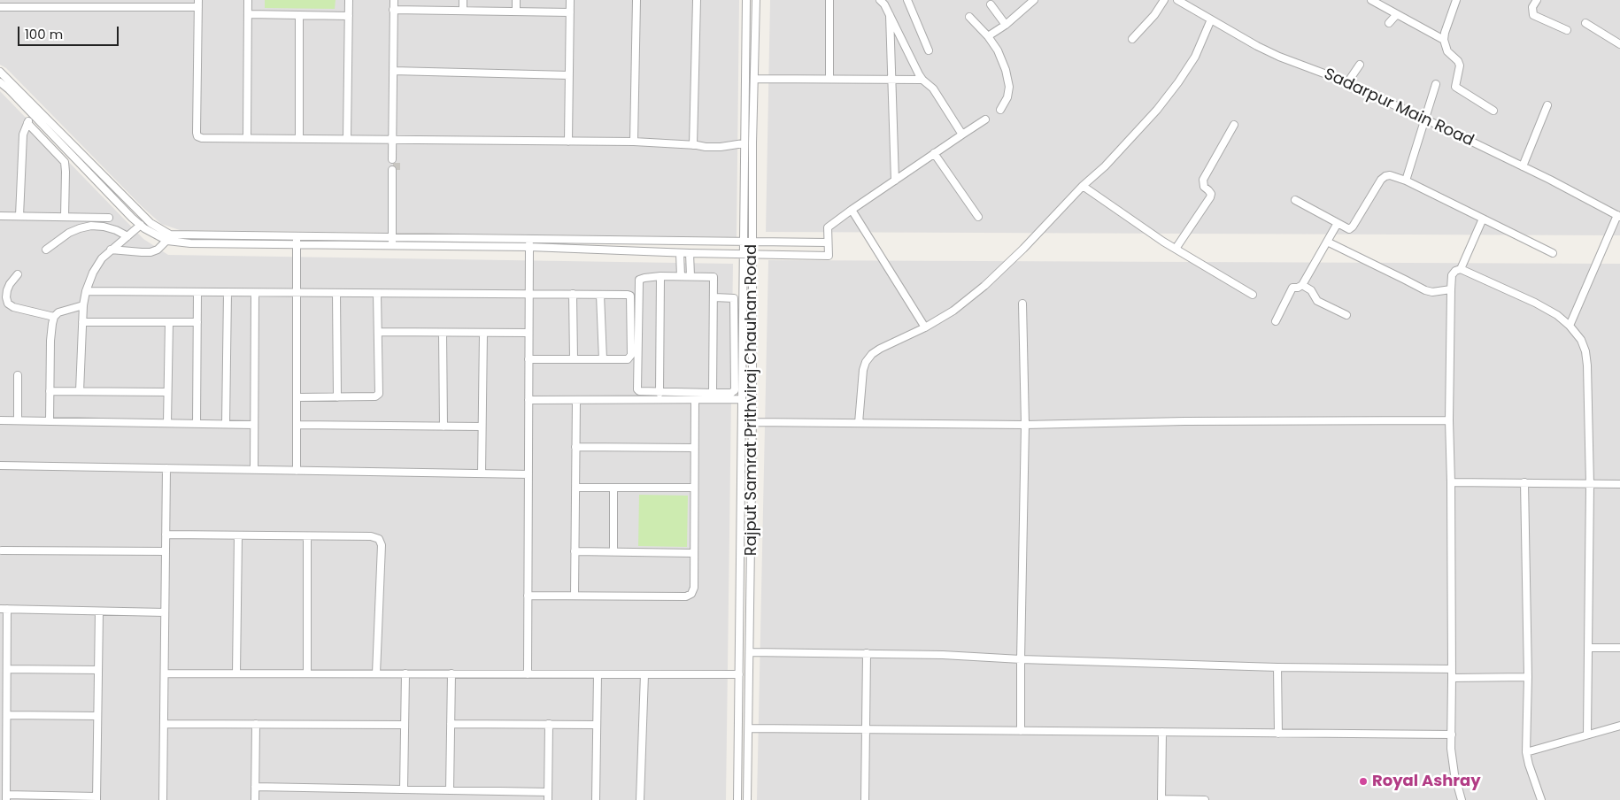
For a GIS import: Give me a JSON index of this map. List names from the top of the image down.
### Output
{
  "streets": {
    "street": ["Sadarpur Main Road", "Rajput Samrat Prithviraj Chauhan Road"]
  },
  "places": ["Royal Ashray"],
  "scale_bar": "100 m"
}
